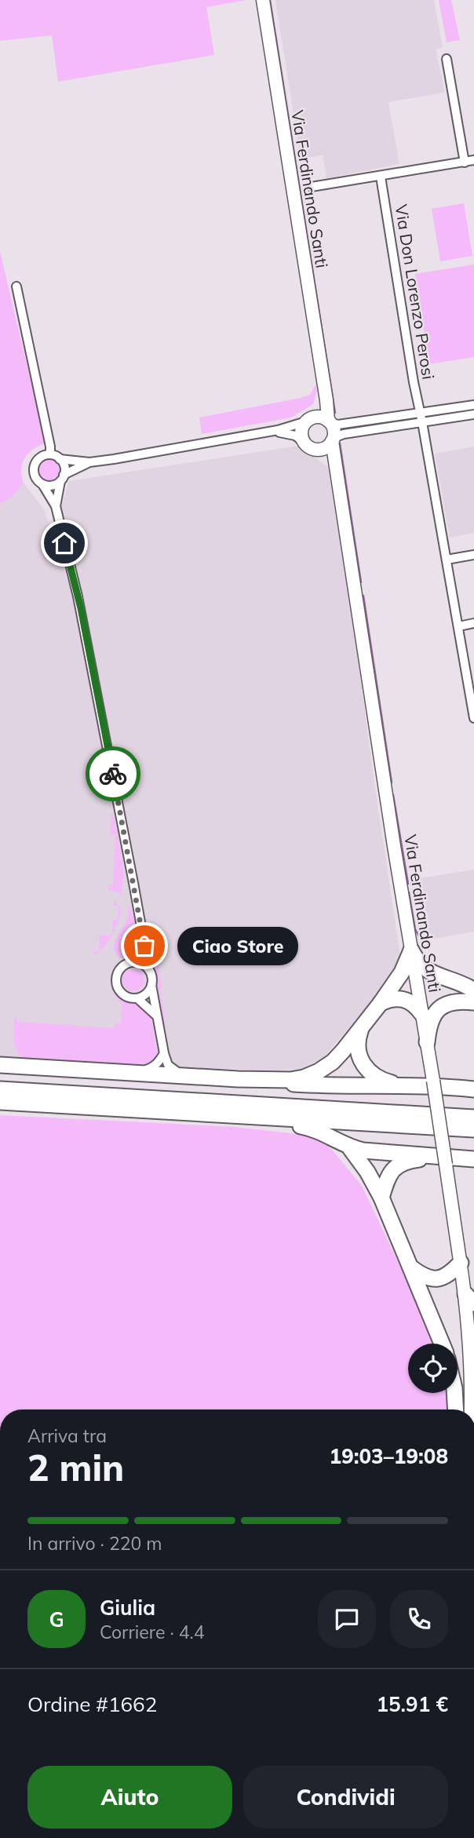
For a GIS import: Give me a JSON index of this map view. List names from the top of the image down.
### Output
{
  "streets": {
    "main road": ["Via Ferdinando Santi"],
    "street": ["Via Don Lorenzo Perosi"]
  },
  "places": ["Ciao Store"],
  "page": {
    "bubble": "Ciao Store",
    "heading": ["2 min", "Arriva tra", "19:03–19:08"],
    "panel": [
      "Giulia",
      "Corriere · 4.4",
      "Ordine #1662",
      "15.91 €"
    ],
    "bar": "In arrivo · 220 m",
    "round": "G",
    "buttons": ["Aiuto", "Condividi"]
  }
}
